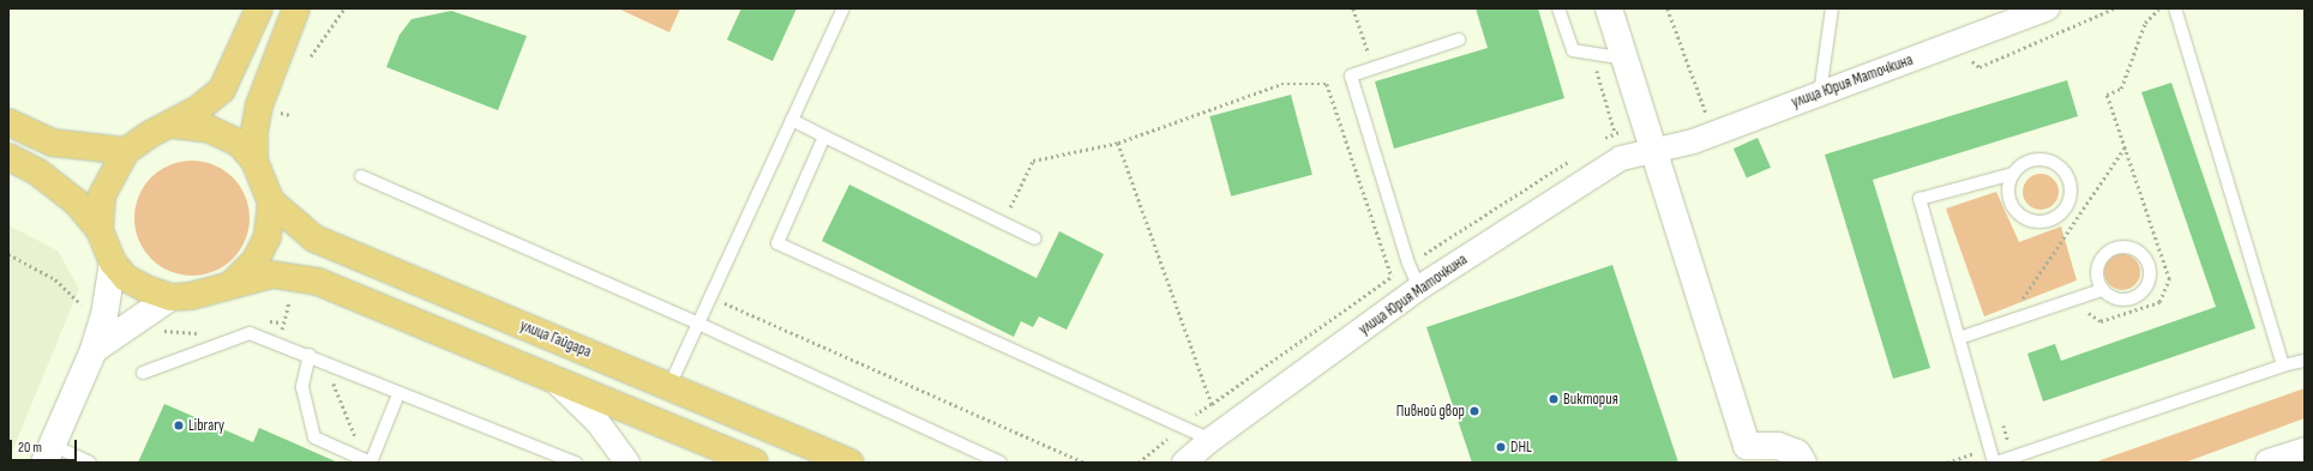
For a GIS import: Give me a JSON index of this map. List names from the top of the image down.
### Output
{
  "streets": {
    "main road": ["улица Гайдара"],
    "street": ["улица Юрия Маточкина"]
  },
  "places": [
    "Виктория",
    "Пивной двор",
    "Library",
    "DHL"
  ],
  "scale_bar": "20 m"
}
